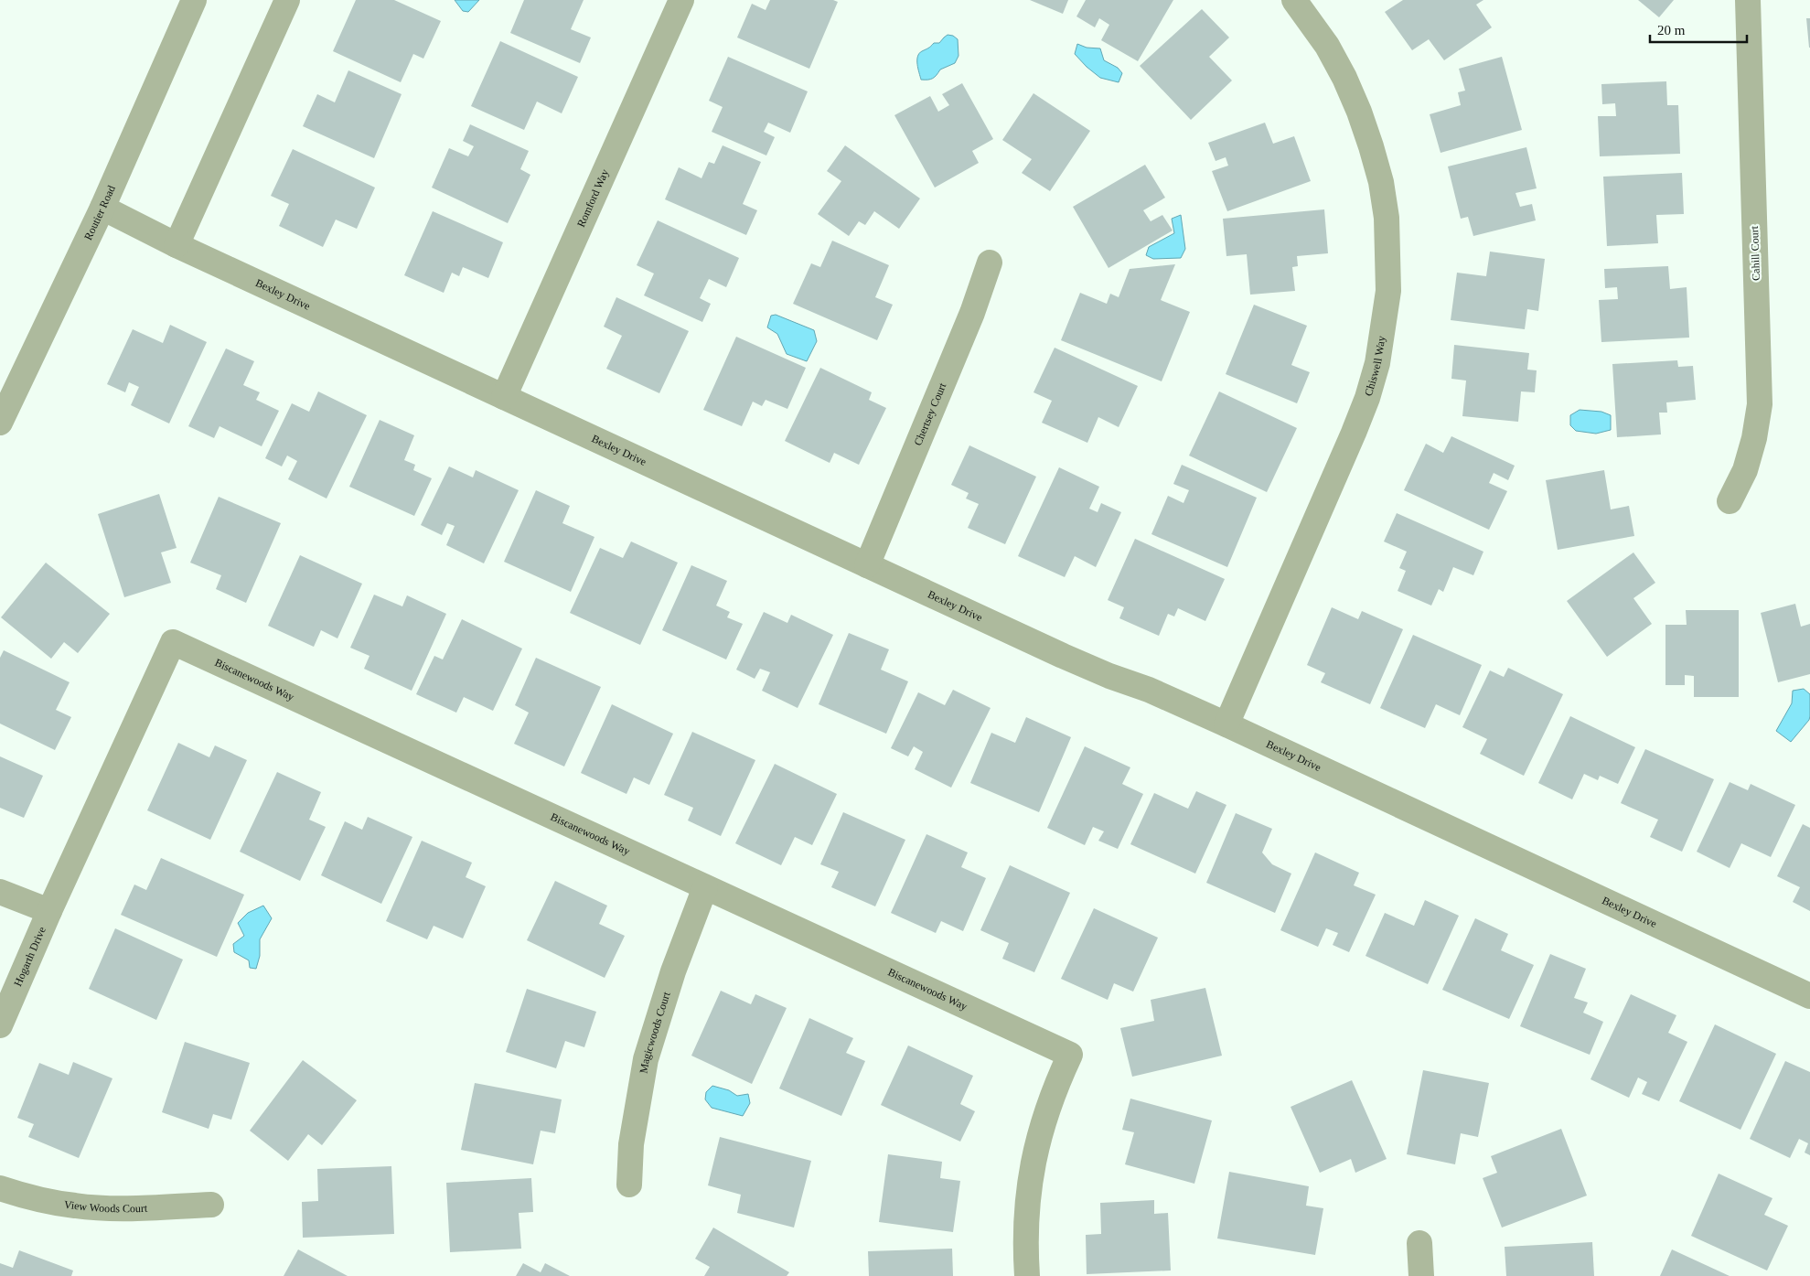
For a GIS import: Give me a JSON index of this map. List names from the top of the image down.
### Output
{
  "streets": {
    "street": [
      "Romford Way",
      "Routier Road",
      "Cahill Court",
      "Bexley Drive",
      "Chiswell Way",
      "Chertsey Court",
      "Biscanewoods Way",
      "Hogarth Drive",
      "Magicwoods Court",
      "View Woods Court"
    ]
  },
  "crossings": [
    ["Romford Way", "Bexley Drive"],
    ["Routier Road", "Bexley Drive"],
    ["Bexley Drive", "Chiswell Way"],
    ["Bexley Drive", "Chertsey Court"],
    ["Biscanewoods Way", "Hogarth Drive"],
    ["Biscanewoods Way", "Magicwoods Court"]
  ],
  "scale_bar": "20 m"
}
